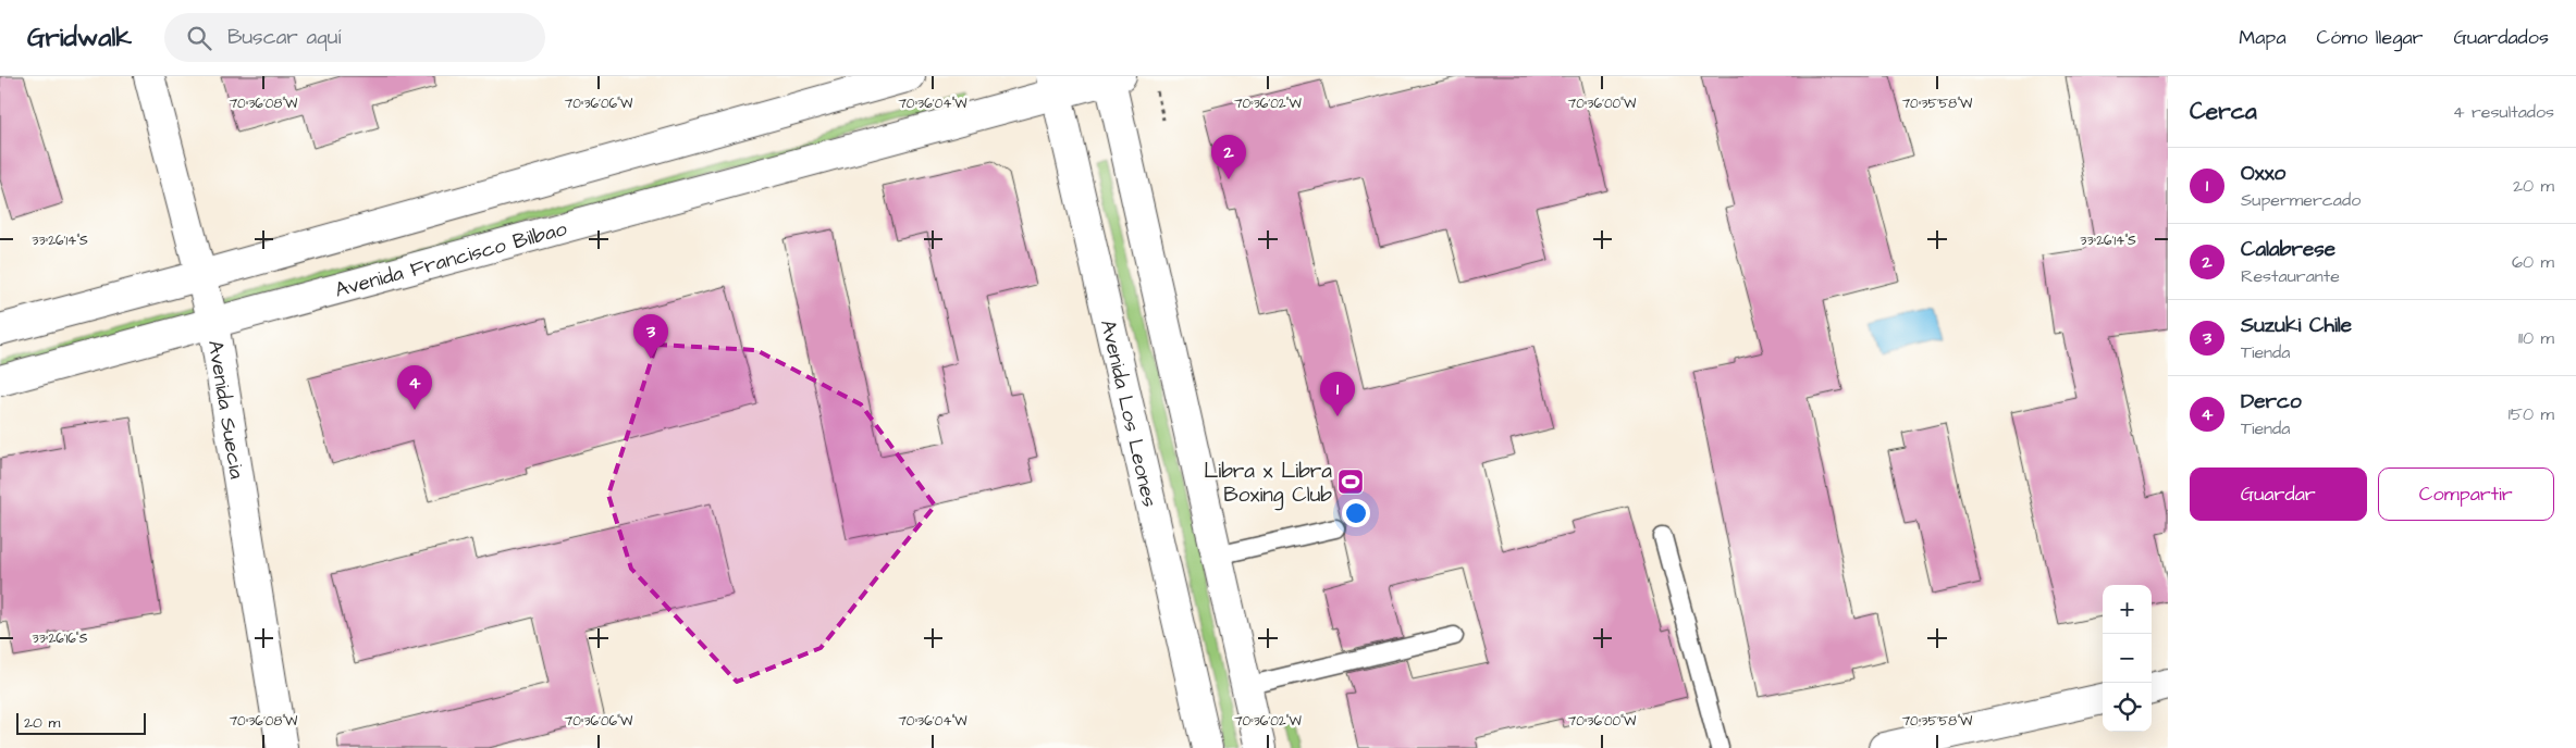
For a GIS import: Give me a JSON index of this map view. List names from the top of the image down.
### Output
{
  "streets": {
    "main road": ["Avenida Francisco Bilbao", "Avenida Suecia", "Avenida Los Leones"]
  },
  "crossings": [
    ["Avenida Francisco Bilbao", "Avenida Suecia"],
    ["Avenida Francisco Bilbao", "Avenida Los Leones"]
  ],
  "places": {
    "sports": ["Libra x Libra Boxing Club"]
  },
  "scale_bar": "20 m",
  "page": {
    "header": "Gridwalk",
    "search": "Buscar aquí",
    "nav": ["Mapa", "Cómo llegar", "Guardados"],
    "heading": ["Cerca", "4 resultados"],
    "pins": [
      "2",
      "3",
      "4",
      "1"
    ],
    "list": [
      {
        "mark": "1",
        "name": "Oxxo",
        "note": "Supermercado",
        "value": "20 m"
      },
      {
        "mark": "2",
        "name": "Calabrese",
        "note": "Restaurante",
        "value": "60 m"
      },
      {
        "mark": "3",
        "name": "Suzuki Chile",
        "note": "Tienda",
        "value": "110 m"
      },
      {
        "mark": "4",
        "name": "Derco",
        "note": "Tienda",
        "value": "150 m"
      }
    ],
    "buttons": ["Guardar", "Compartir"],
    "map_buttons": ["+", "−"],
    "scale": "20 m"
  },
  "coordinates": [
    "70°36'08\"W",
    "70°36'06\"W",
    "70°36'04\"W",
    "70°36'02\"W",
    "70°36'00\"W",
    "70°35'58\"W",
    "33°26'14\"S",
    "33°26'16\"S"
  ]
}
